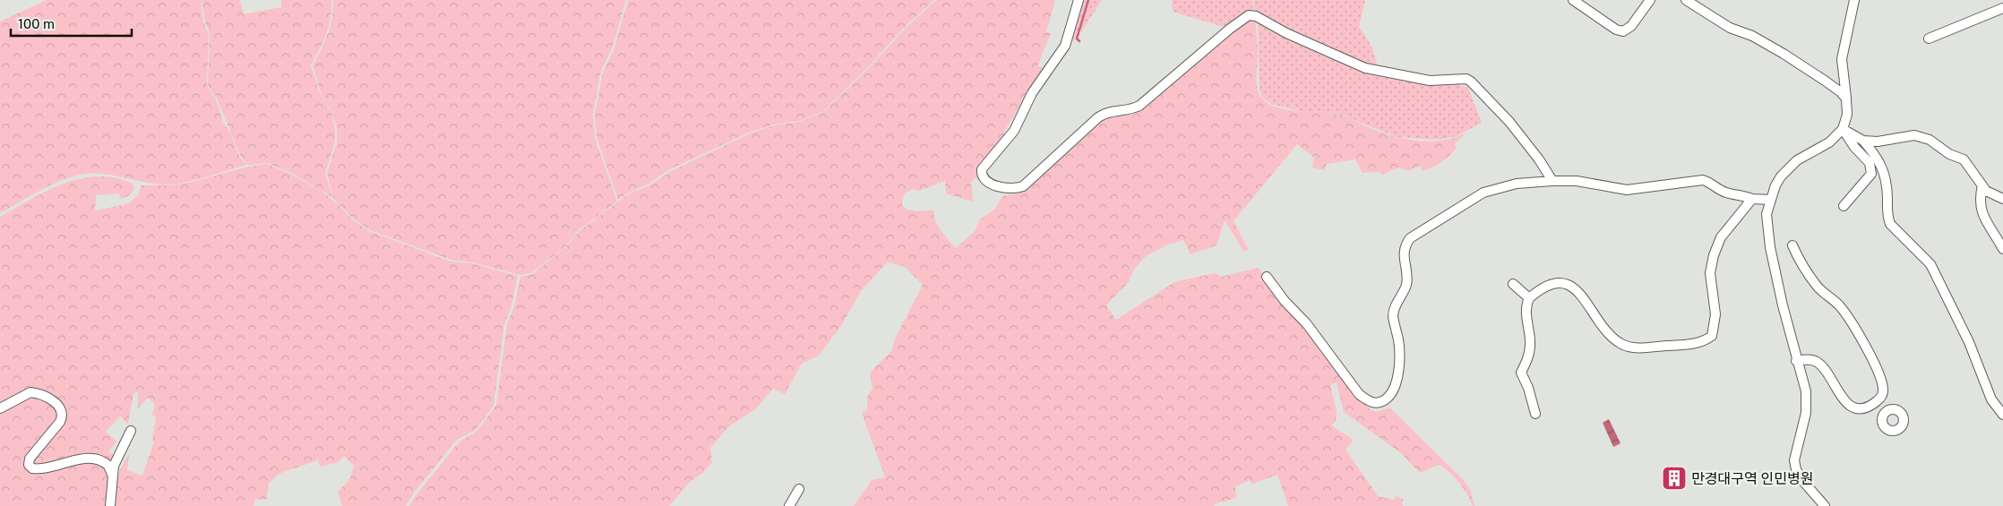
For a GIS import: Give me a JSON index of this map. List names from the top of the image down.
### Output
{
  "places": {
    "building": ["만경대구역 인민병원"]
  },
  "scale_bar": "100 m"
}
